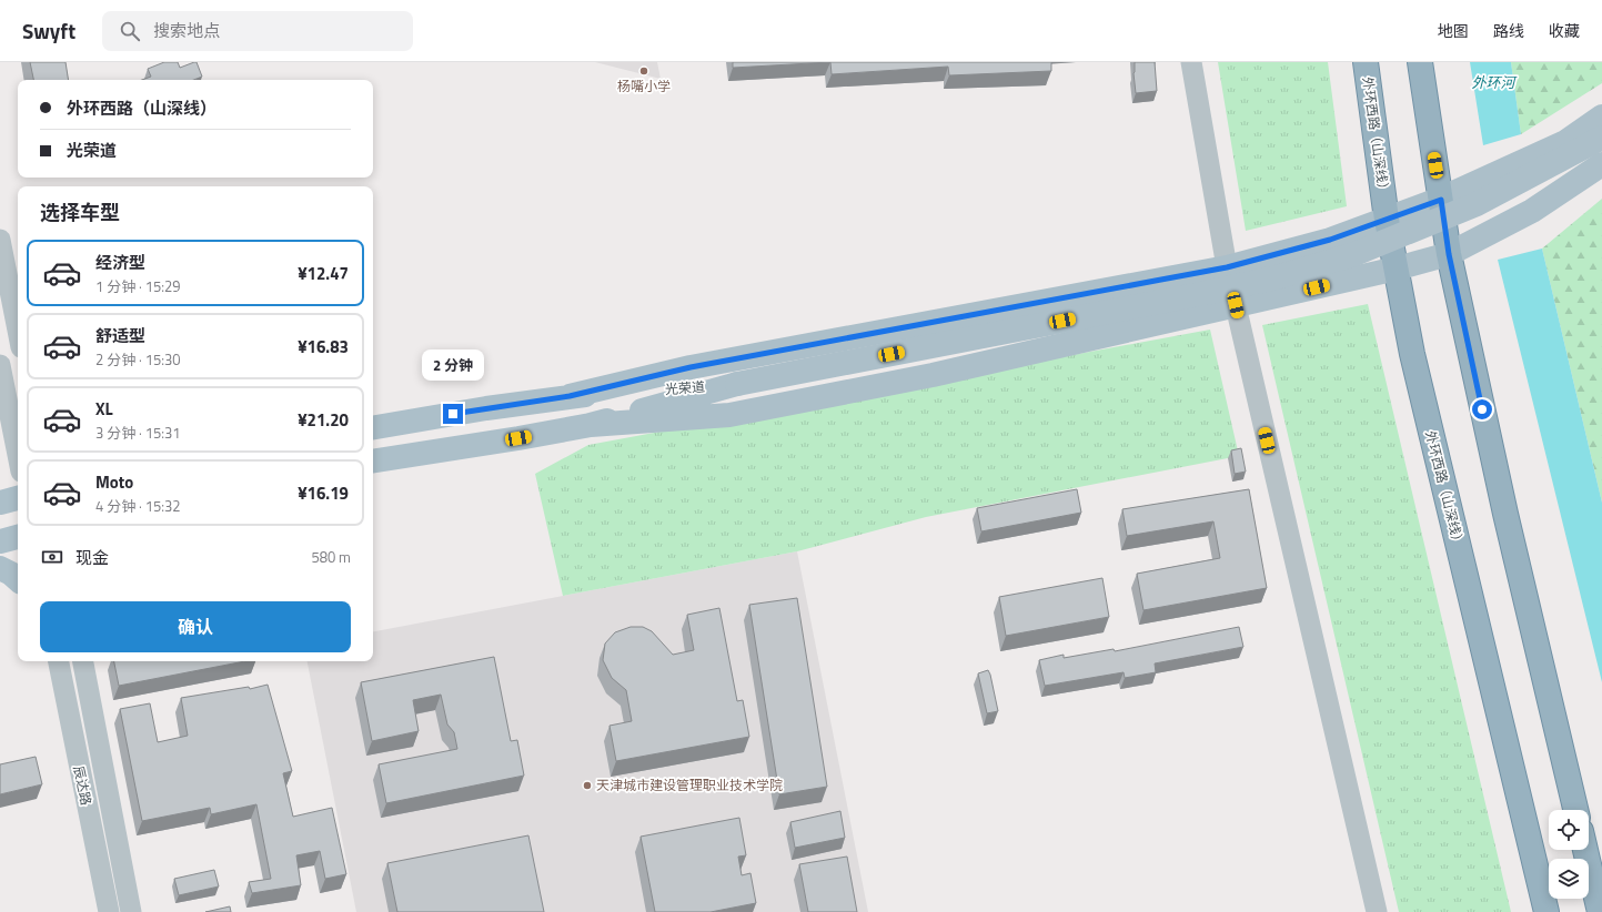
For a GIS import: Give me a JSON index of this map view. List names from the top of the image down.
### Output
{
  "streets": {
    "highway": ["外环西路（山深线）"],
    "main road": ["光荣道"],
    "street": ["辰达路"]
  },
  "water": ["外环河"],
  "places": ["杨嘴小学", "天津城市建设管理职业技术学院"],
  "page": {
    "header": "Swyft",
    "search": "搜索地点",
    "nav": ["地图", "路线", "收藏"],
    "banner": ["外环西路（山深线）", "光荣道"],
    "heading": "选择车型",
    "list": [
      {
        "name": "经济型",
        "note": "1 分钟 · 15:29",
        "value": "¥12.47"
      },
      {
        "name": "舒适型",
        "note": "2 分钟 · 15:30",
        "value": "¥16.83"
      },
      {
        "name": "XL",
        "note": "3 分钟 · 15:31",
        "value": "¥21.20"
      },
      {
        "name": "Moto",
        "note": "4 分钟 · 15:32",
        "value": "¥16.19"
      }
    ],
    "bubble": "2 分钟",
    "pay": ["现金", "580 m"],
    "buttons": "确认"
  }
}
